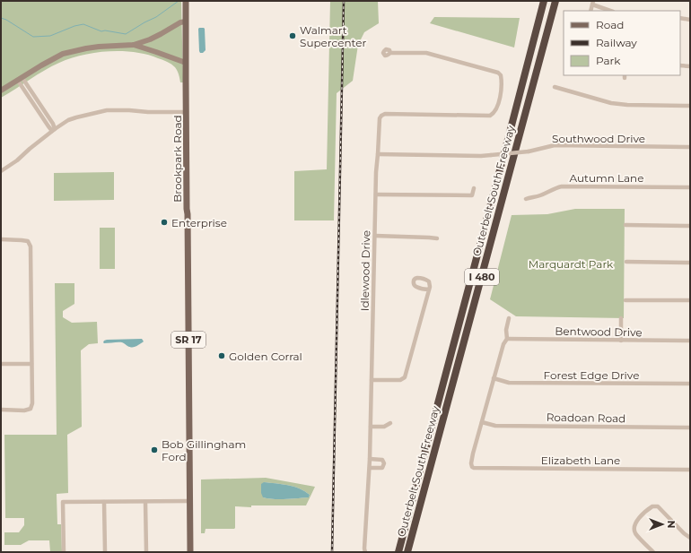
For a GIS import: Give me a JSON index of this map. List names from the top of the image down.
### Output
{
  "streets": {
    "highway": ["Outerbelt South Freeway", "I 480"],
    "main road": ["Brookpark Road", "SR 17"],
    "street": [
      "Southwood Drive",
      "Autumn Lane",
      "Idlewood Drive",
      "Bentwood Drive",
      "Forest Edge Drive",
      "Roadoan Road",
      "Elizabeth Lane"
    ]
  },
  "crossings": [
    ["Southwood Drive", "Idlewood Drive"],
    ["Roadoan Road", "Elizabeth Lane"]
  ],
  "parks": ["Marquardt Park"],
  "places": [
    "Walmart Supercenter",
    "Enterprise",
    "Golden Corral",
    "Bob Gillingham Ford"
  ],
  "legend": ["Road", "Railway", "Park"],
  "north": "right"
}
